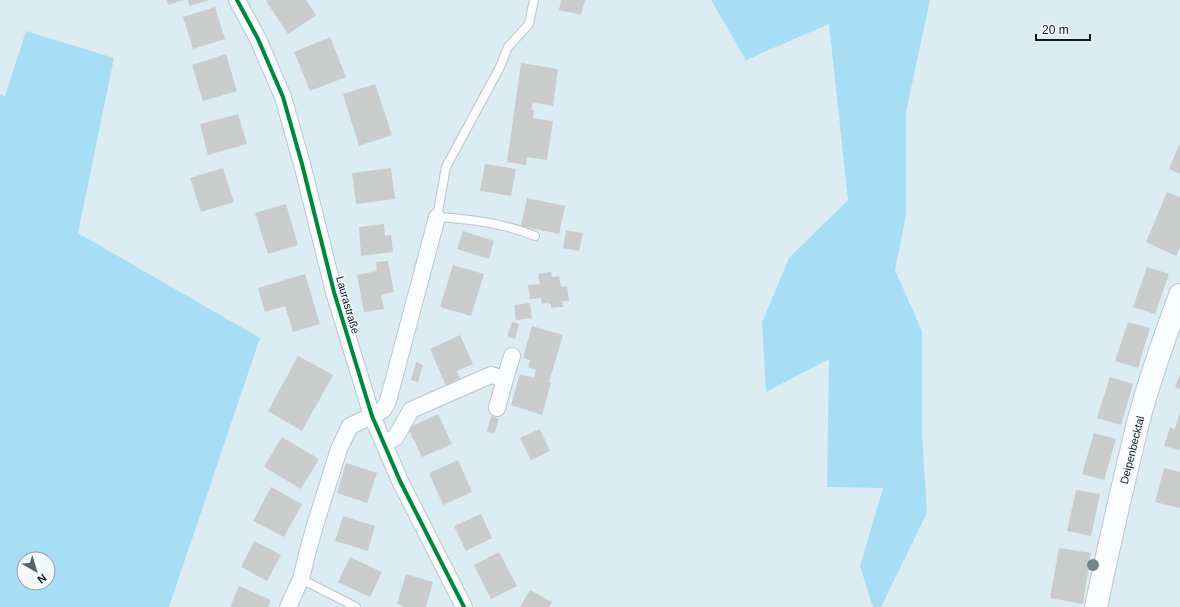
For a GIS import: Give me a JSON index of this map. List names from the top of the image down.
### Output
{
  "streets": {
    "main road": ["Deipenbecktal"],
    "street": ["Laurastraße"]
  },
  "scale_bar": "20 m",
  "north": "bottom right"
}
